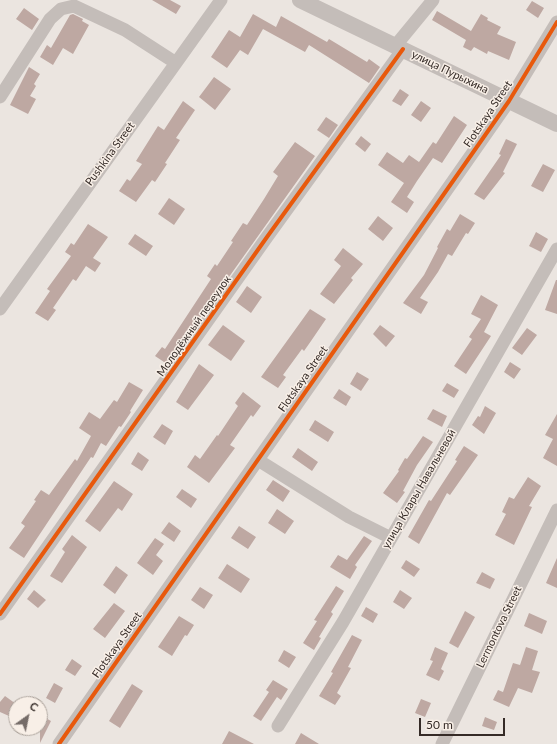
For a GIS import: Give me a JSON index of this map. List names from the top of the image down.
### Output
{
  "streets": {
    "street": [
      "улица Пурыхина",
      "Flotskaya Street",
      "Pushkina Street",
      "Молодёжный переулок",
      "улица Клары Навальневой",
      "Lermontova Street"
    ]
  },
  "crossings": [
    ["улица Пурыхина", "Flotskaya Street"],
    ["улица Пурыхина", "Молодёжный переулок"]
  ],
  "scale_bar": "50 m",
  "north": "top right"
}
